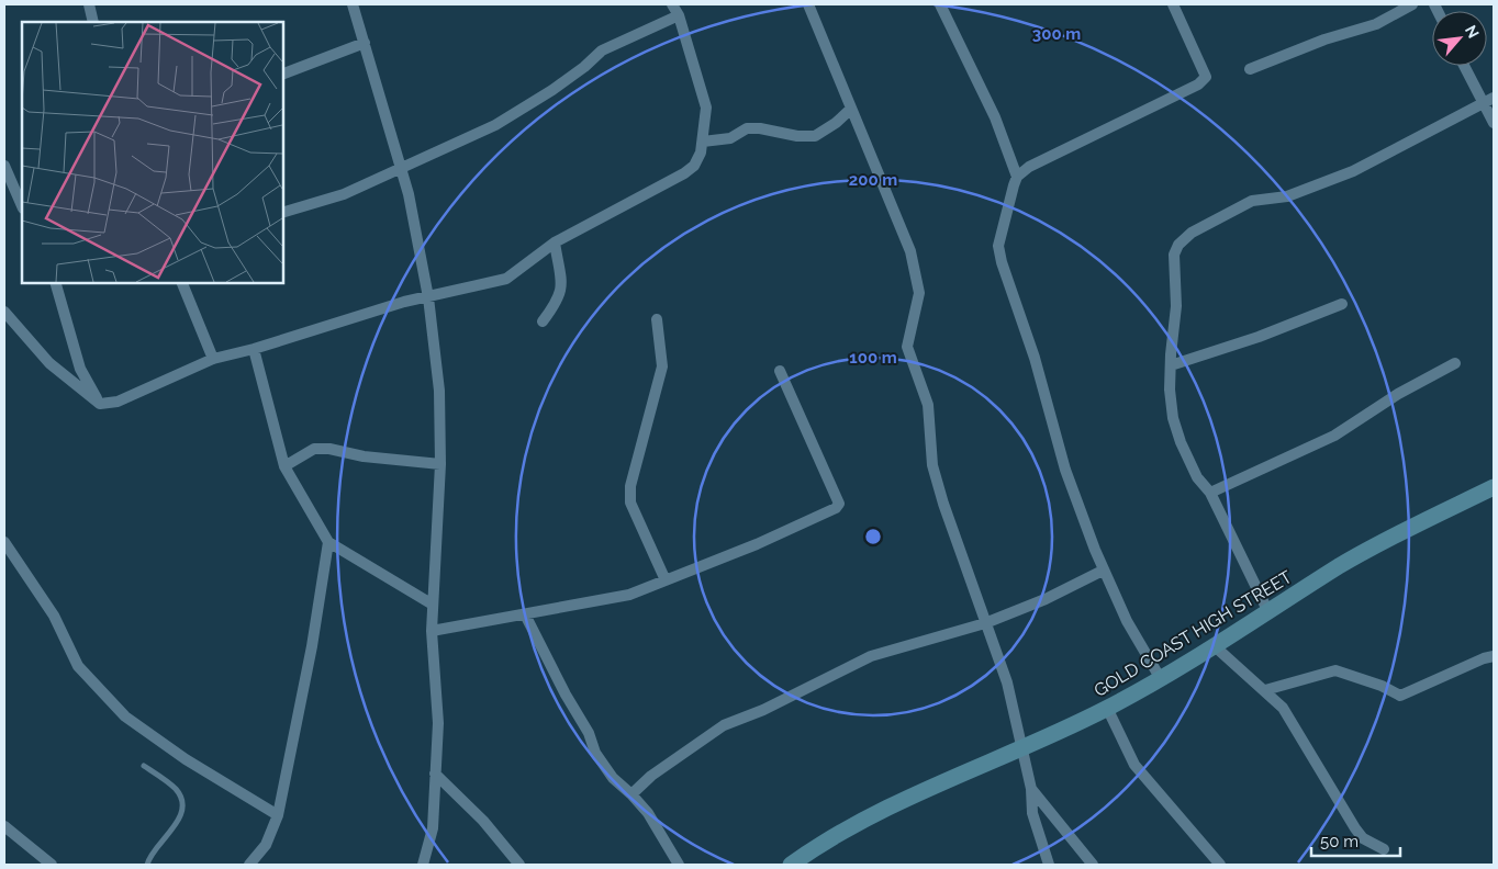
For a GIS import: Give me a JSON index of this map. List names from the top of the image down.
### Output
{
  "streets": {
    "street": ["GOLD COAST HIGH STREET"]
  },
  "scale_bar": "50 m",
  "north": "top right",
  "rings": ["300 m", "200 m", "100 m"]
}
